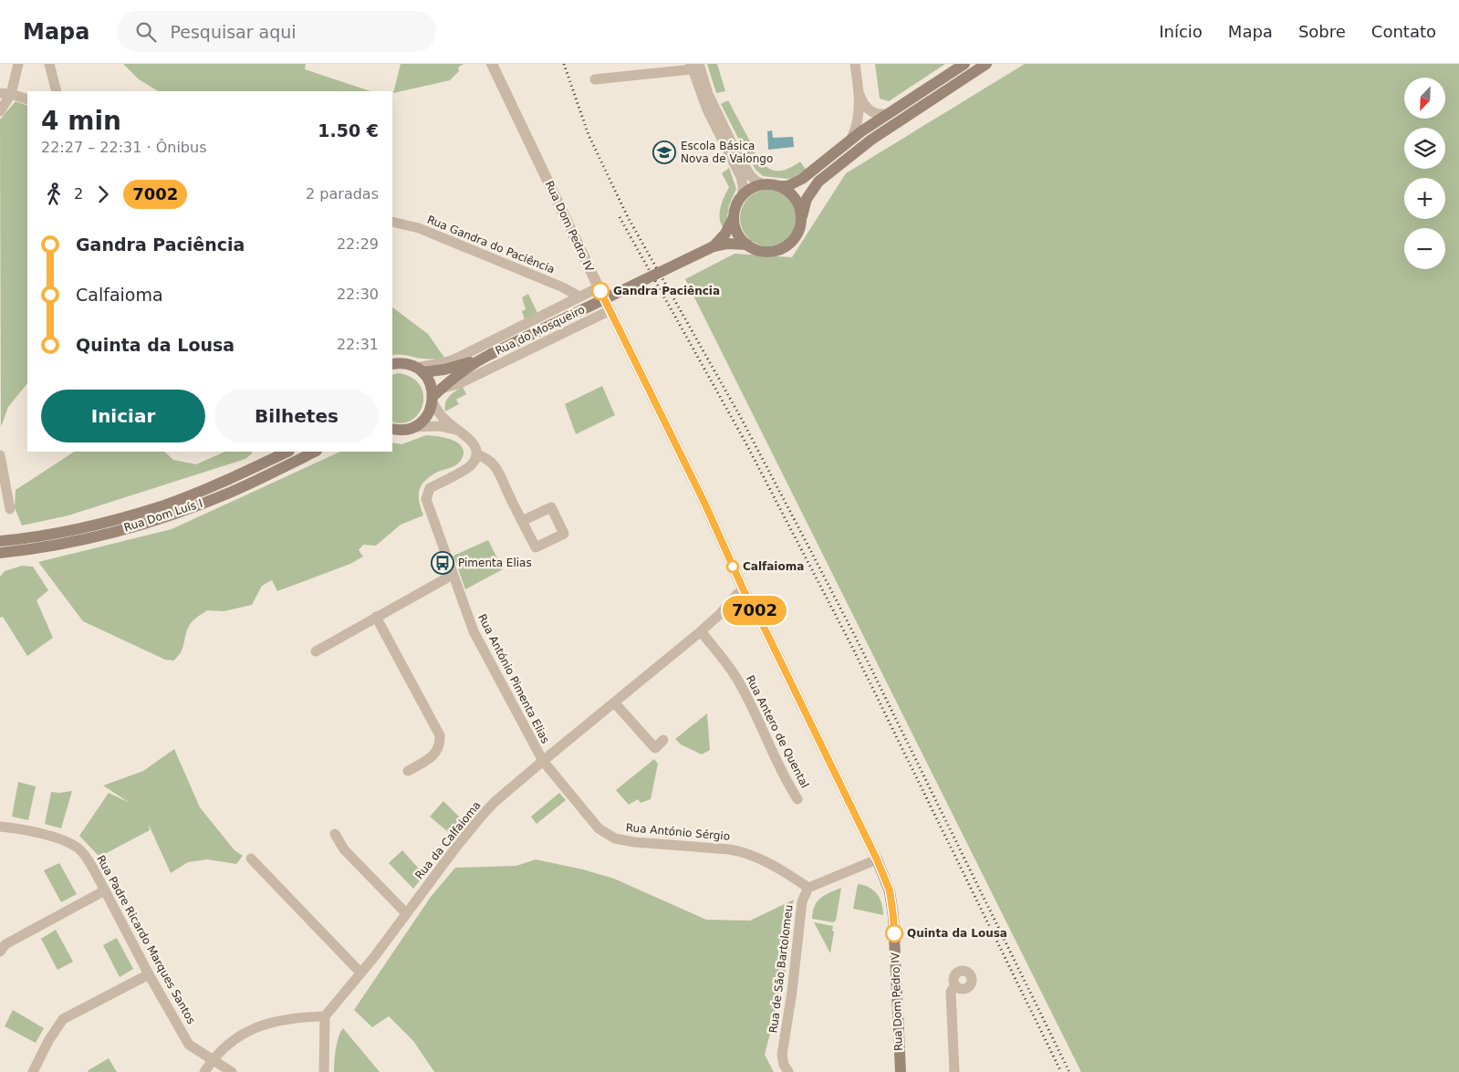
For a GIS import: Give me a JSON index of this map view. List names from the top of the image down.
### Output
{
  "streets": {
    "main road": ["Rua Dom Pedro IV", "Rua do Mosqueiro", "Rua Dom Luís I"],
    "street": [
      "Rua Gandra do Paciência",
      "Rua António Pimenta Elias",
      "Rua Antero de Quental",
      "Rua António Sérgio",
      "Rua da Calfaioma",
      "Rua Padre Ricardo Marques Santos",
      "Rua de São Bartolomeu"
    ]
  },
  "crossings": [
    ["Rua Dom Pedro IV", "Rua da Calfaioma"],
    ["Rua António Pimenta Elias", "Rua António Sérgio"],
    ["Rua António Pimenta Elias", "Rua da Calfaioma"],
    ["Rua Antero de Quental", "Rua da Calfaioma"],
    ["Rua António Sérgio", "Rua da Calfaioma"],
    ["Rua António Sérgio", "Rua de São Bartolomeu"]
  ],
  "places": {
    "school or university": ["Escola Básica Nova de Valongo"],
    "other": ["Gandra Paciência", "Calfaioma", "Quinta da Lousa"],
    "bus stop": ["Pimenta Elias"]
  },
  "lines": ["bus line 7002"],
  "north": "bottom left",
  "page": {
    "header": "Mapa",
    "search": "Pesquisar aqui",
    "nav": [
      "Início",
      "Mapa",
      "Sobre",
      "Contato"
    ],
    "on_map": "7002",
    "map_buttons": ["+", "−"],
    "heading": ["4 min", "22:27 – 22:31 · Ônibus", "1.50 €"],
    "legs": ["2", "7002", "2 paradas"],
    "list": [
      {
        "name": "Gandra Paciência",
        "value": "22:29"
      },
      {
        "name": "Calfaioma",
        "value": "22:30"
      },
      {
        "name": "Quinta da Lousa",
        "value": "22:31"
      }
    ],
    "buttons": ["Iniciar", "Bilhetes"]
  }
}
